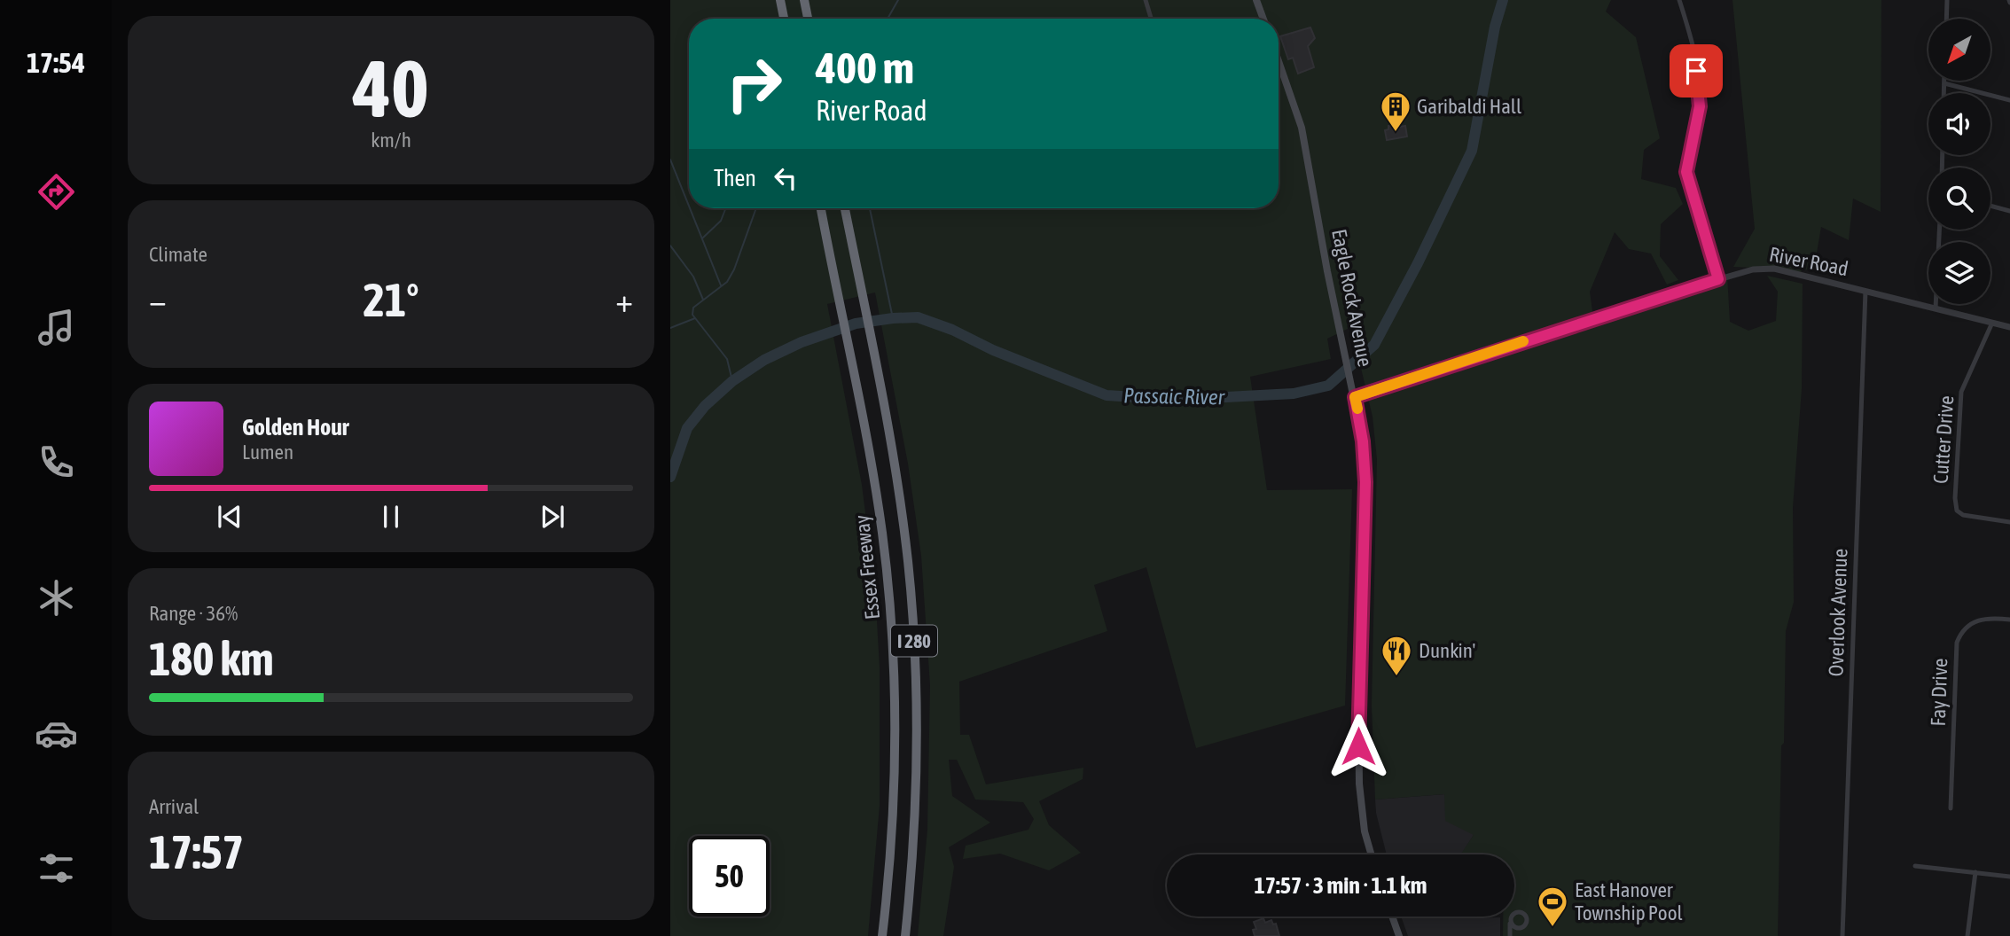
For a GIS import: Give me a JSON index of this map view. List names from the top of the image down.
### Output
{
  "streets": {
    "highway": ["Essex Freeway", "I 280"],
    "main road": ["Eagle Rock Avenue"],
    "street": [
      "River Road",
      "Cutter Drive",
      "Overlook Avenue",
      "Fay Drive"
    ]
  },
  "crossings": [
    ["River Road", "Eagle Rock Avenue"],
    ["River Road", "Cutter Drive"],
    ["River Road", "Overlook Avenue"]
  ],
  "water": ["Passaic River"],
  "places": {
    "building": ["Garibaldi Hall"],
    "restaurant": ["Dunkin'"],
    "sports": ["East Hanover Township Pool"]
  },
  "north": "bottom left",
  "page": {
    "tabs": "17:54",
    "tile": [
      ["40", "km/h"],
      "Climate",
      ["Range · 36%", "180 km"],
      ["Arrival", "17:57"]
    ],
    "turn": ["400 m", "River Road"],
    "then": "Then",
    "heat": ["−", "21°", "+"],
    "song": ["Golden Hour", "Lumen"],
    "limit": "50",
    "trip": "17:57 · 3 min · 1.1 km"
  }
}
